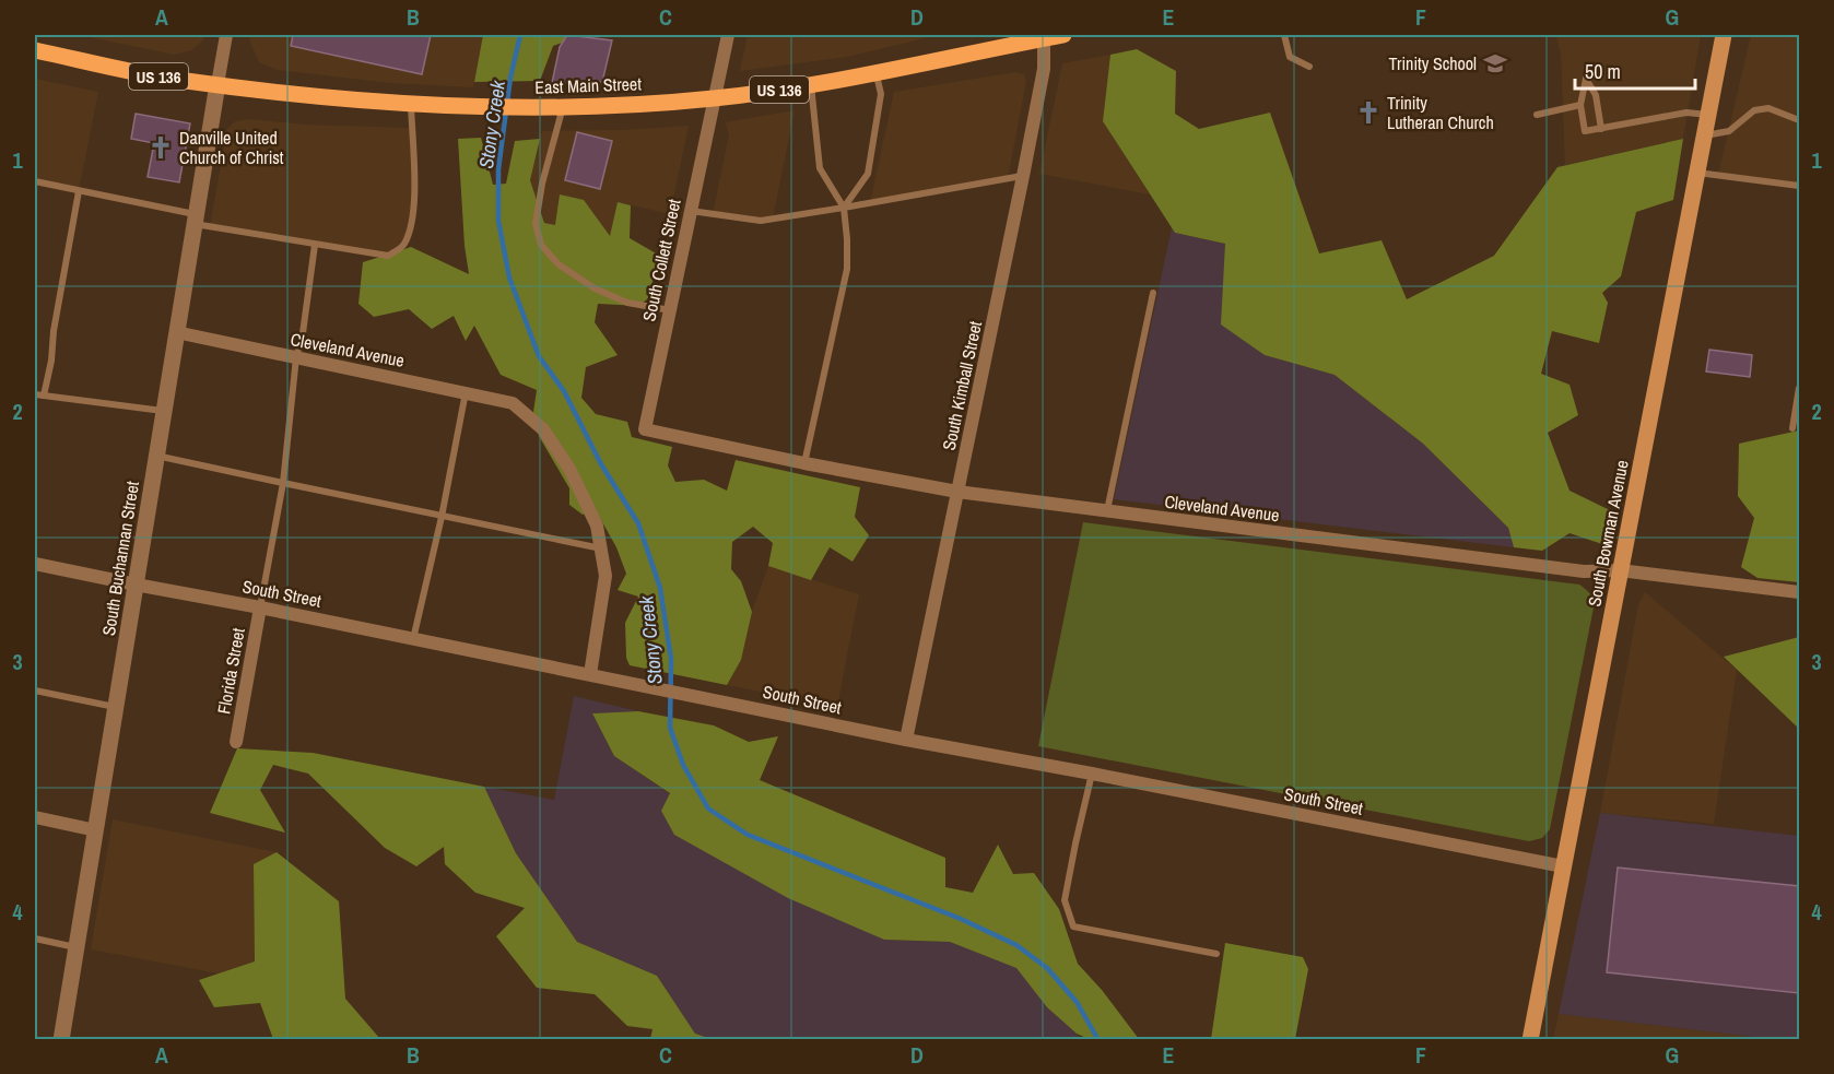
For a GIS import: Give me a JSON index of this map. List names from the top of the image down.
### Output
{
  "streets": {
    "main road": ["US 136", "East Main Street", "South Bowman Avenue"],
    "street": [
      "South Collett Street",
      "Cleveland Avenue",
      "South Kimball Street",
      "South Buchannan Street",
      "South Street",
      "Florida Street"
    ]
  },
  "crossings": [
    ["East Main Street", "South Collett Street"],
    ["East Main Street", "South Kimball Street"],
    ["East Main Street", "South Buchannan Street"],
    ["South Collett Street", "Cleveland Avenue"],
    ["Cleveland Avenue", "South Kimball Street"],
    ["Cleveland Avenue", "South Bowman Avenue"],
    ["Cleveland Avenue", "South Buchannan Street"],
    ["South Kimball Street", "South Street"],
    ["South Bowman Avenue", "South Street"],
    ["South Buchannan Street", "South Street"],
    ["South Street", "Florida Street"]
  ],
  "water": ["Stony Creek"],
  "places": {
    "school or university": ["Trinity School"],
    "church": ["Trinity Lutheran Church", "Danville United Church of Christ"]
  },
  "scale_bar": "50 m",
  "grid": {
    "columns": [
      "A",
      "B",
      "C",
      "D",
      "E",
      "F",
      "G"
    ],
    "rows": [
      "1",
      "2",
      "3",
      "4"
    ]
  }
}
